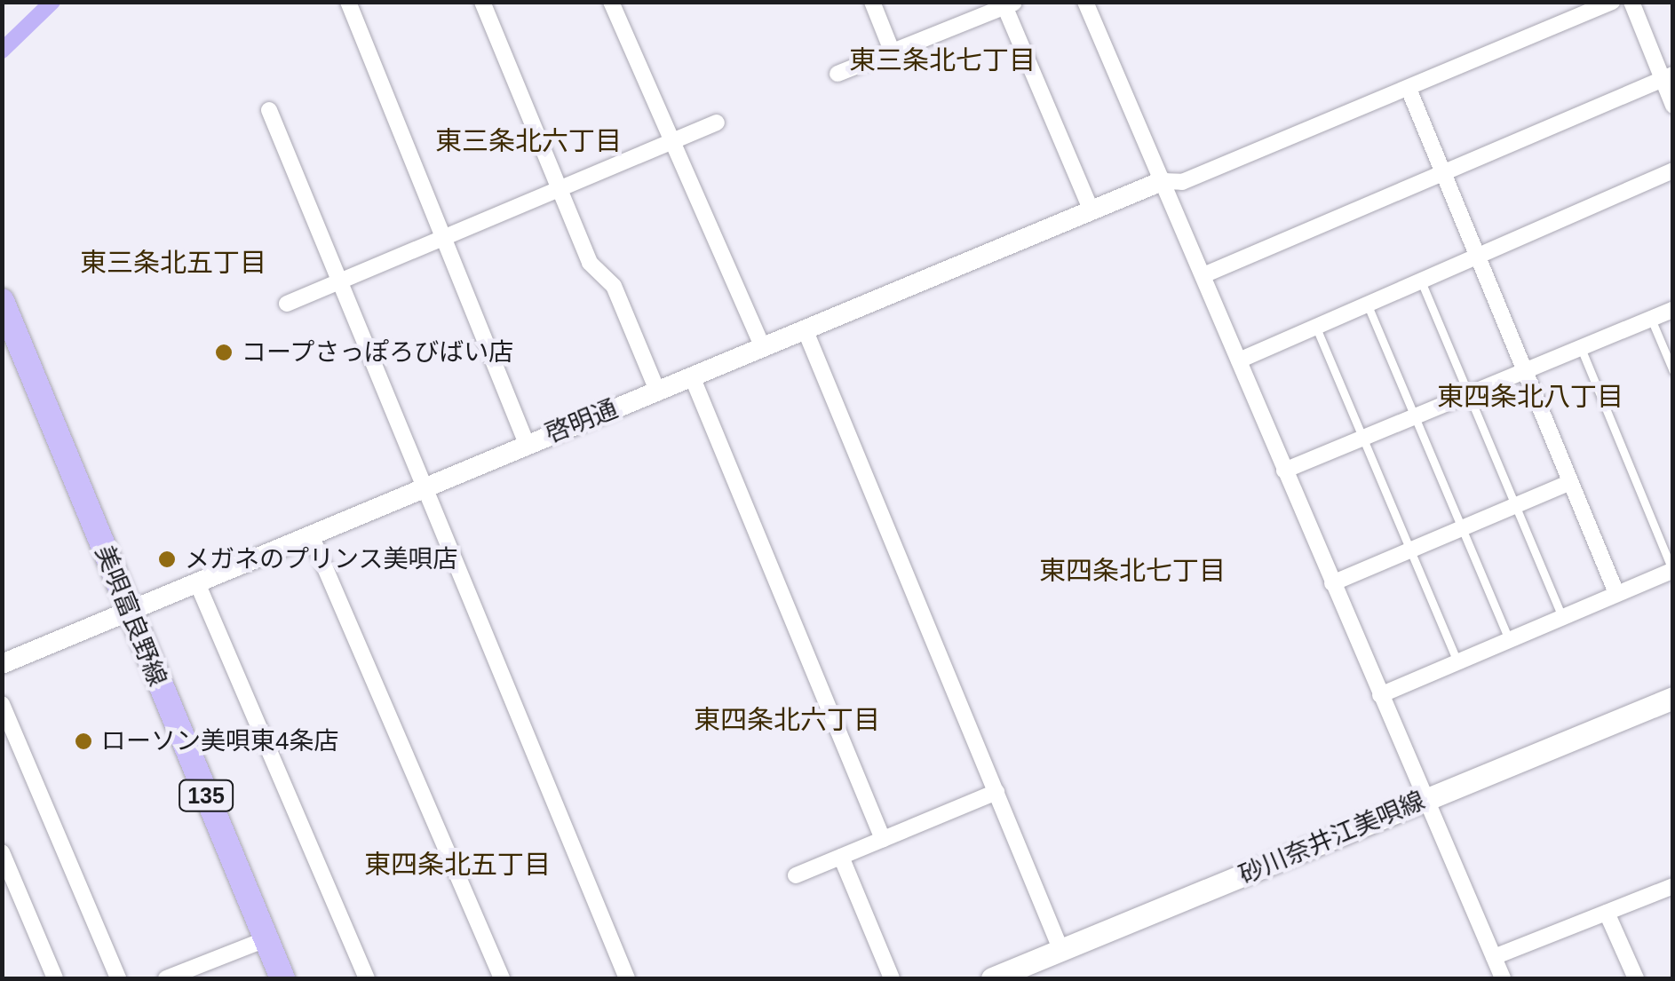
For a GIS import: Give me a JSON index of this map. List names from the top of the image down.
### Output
{
  "streets": {
    "main road": ["美唄富良野線", "135", "砂川奈井江美唄線"],
    "street": ["啓明通"]
  },
  "crossings": [
    ["啓明通", "美唄富良野線"]
  ],
  "districts": [
    "東三条北七丁目",
    "東三条北六丁目",
    "東三条北五丁目",
    "東四条北八丁目",
    "東四条北七丁目",
    "東四条北六丁目",
    "東四条北五丁目"
  ],
  "places": ["コープさっぽろびばい店", "メガネのプリンス美唄店", "ローソン美唄東4条店"]
}
